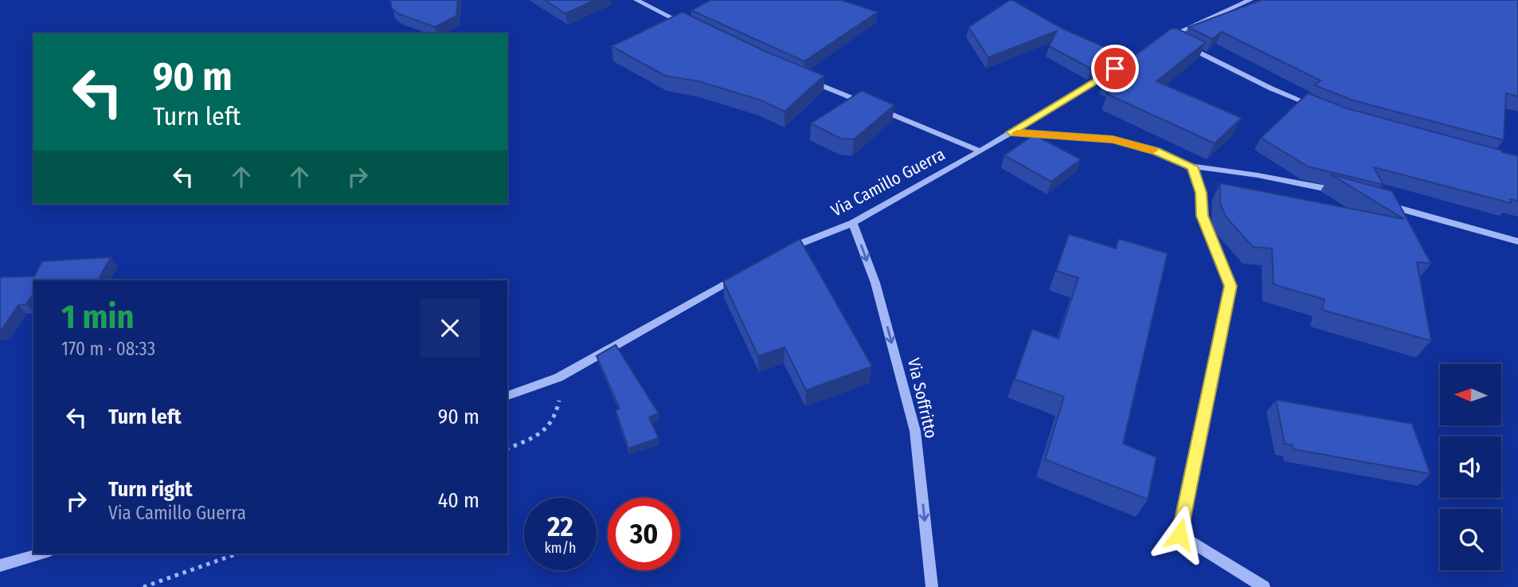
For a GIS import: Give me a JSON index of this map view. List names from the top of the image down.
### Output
{
  "streets": {
    "street": ["Via Camillo Guerra", "Via Soffritto"]
  },
  "crossings": [
    ["Via Camillo Guerra", "Via Soffritto"]
  ],
  "one_way": ["Via Soffritto"],
  "north": "left",
  "page": {
    "turn": ["90 m", "Turn left"],
    "heading": ["1 min", "170 m · 08:33"],
    "list": [
      {
        "name": "Turn left",
        "value": "90 m"
      },
      {
        "name": "Turn right",
        "note": "Via Camillo Guerra",
        "value": "40 m"
      }
    ],
    "speed": "22 km/h",
    "limit": "30"
  }
}
